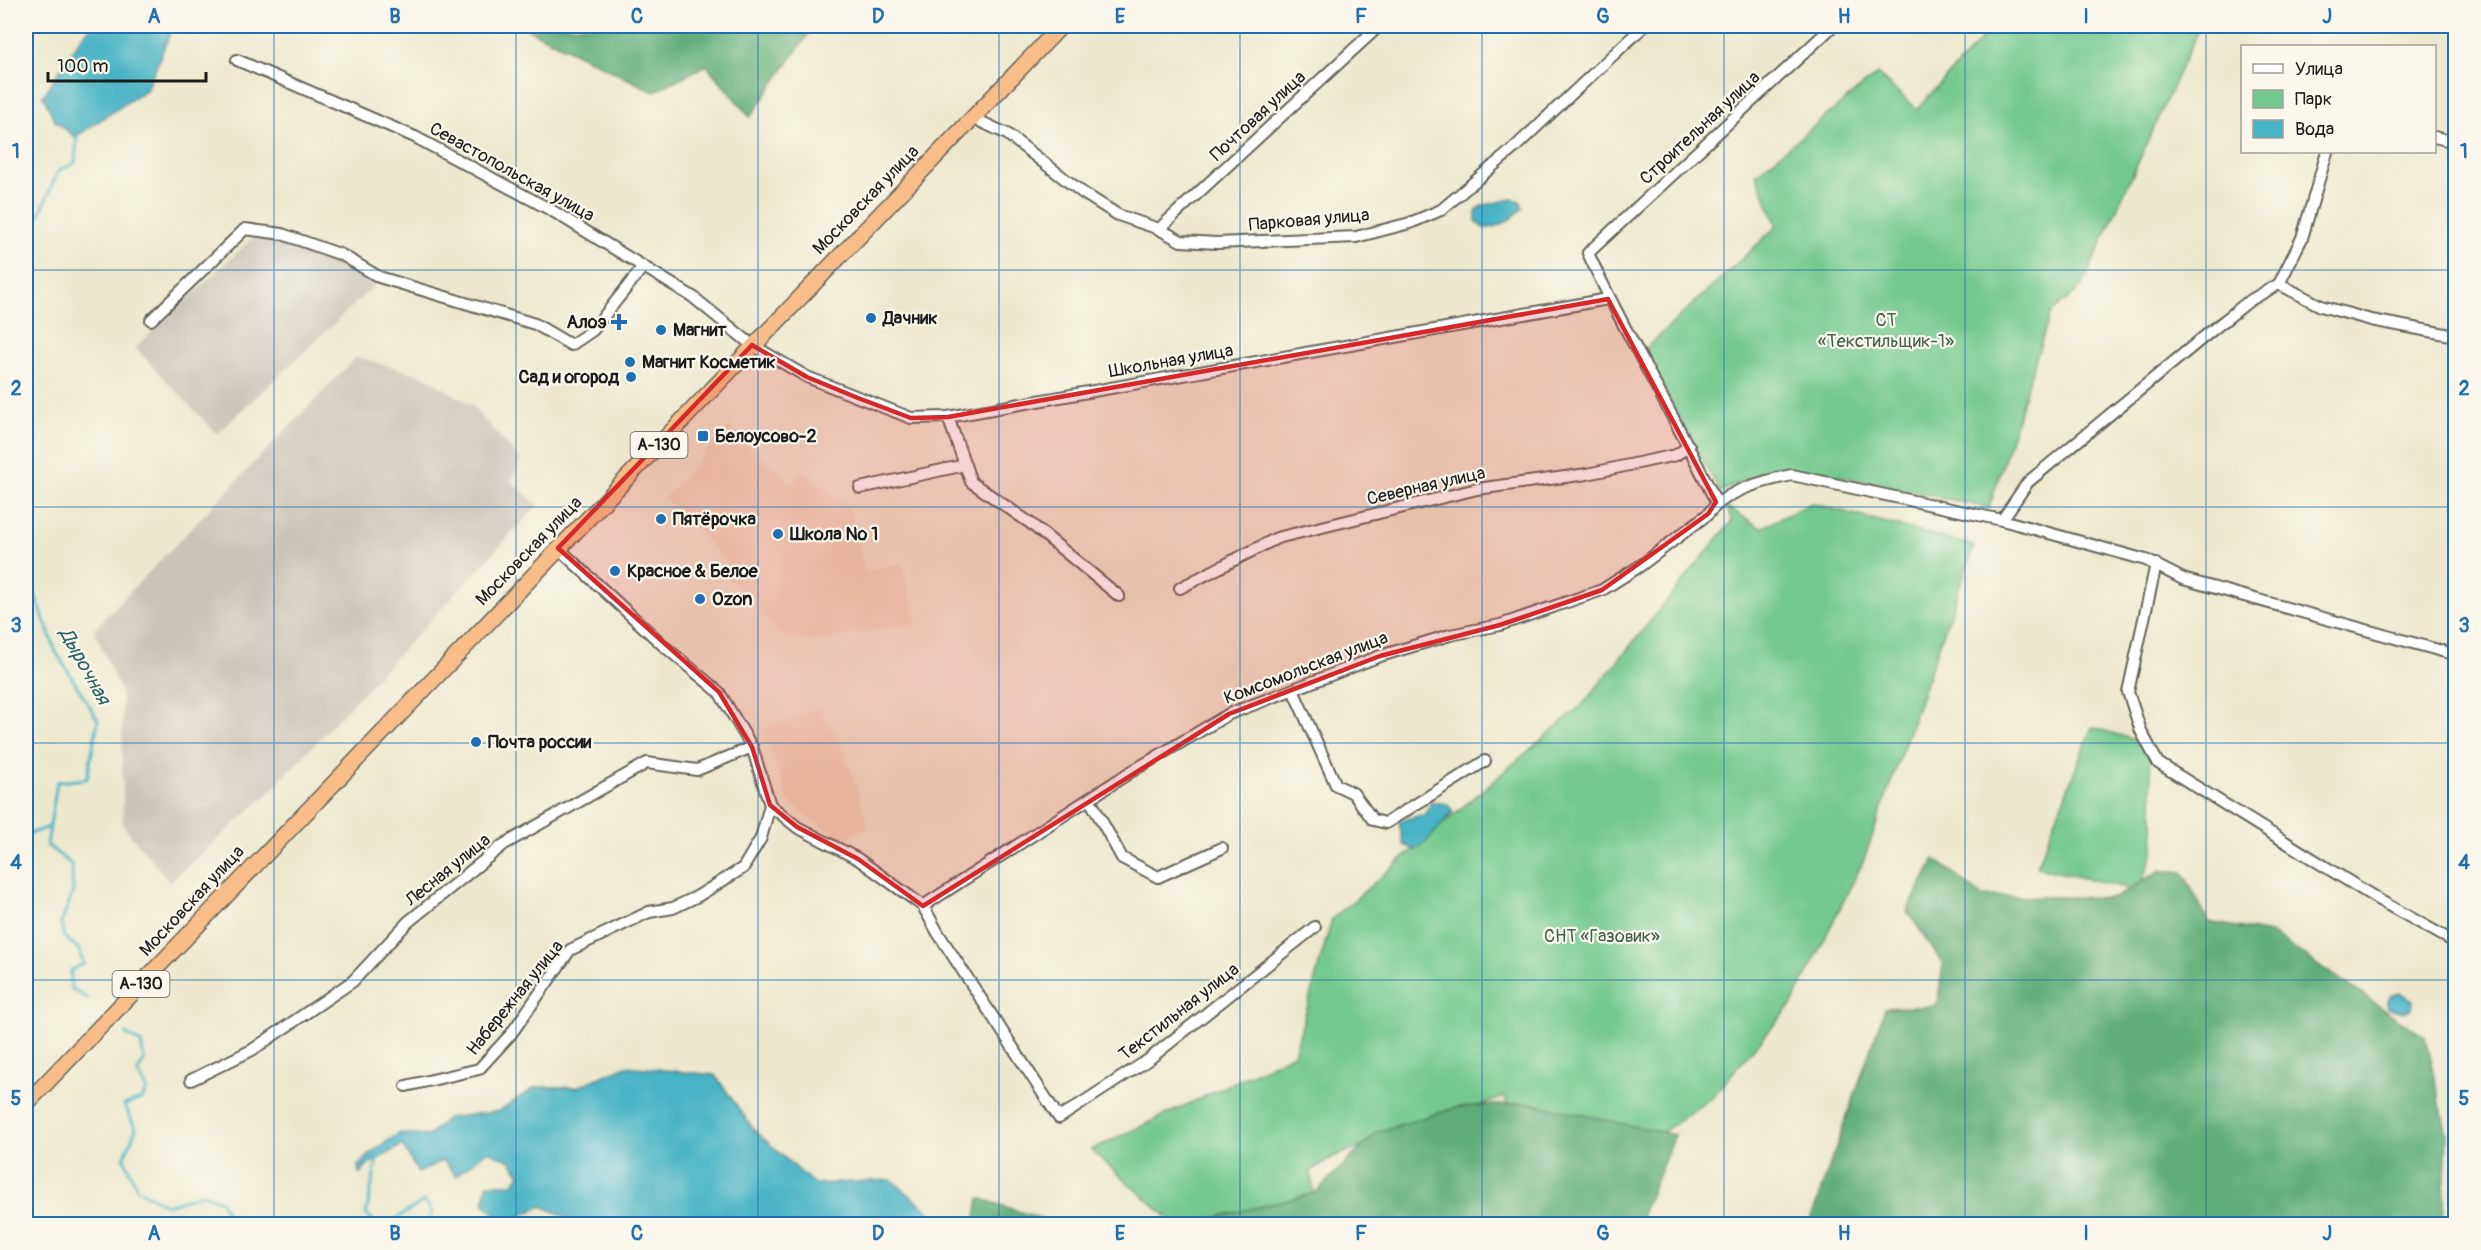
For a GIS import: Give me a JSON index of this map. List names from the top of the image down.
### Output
{
  "streets": {
    "highway": ["Московская улица", "А-130"],
    "street": [
      "Почтовая улица",
      "Строительная улица",
      "Севастопольская улица",
      "Парковая улица",
      "Школьная улица",
      "Северная улица",
      "Комсомольская улица",
      "Лесная улица",
      "Набережная улица",
      "Текстильная улица"
    ]
  },
  "crossings": [
    ["Почтовая улица", "Парковая улица"],
    ["Строительная улица", "Школьная улица"],
    ["Севастопольская улица", "Московская улица"],
    ["Севастопольская улица", "Школьная улица"],
    ["Московская улица", "Парковая улица"],
    ["Московская улица", "Школьная улица"],
    ["Комсомольская улица", "Текстильная улица"]
  ],
  "water": ["Дырочная"],
  "parks": ["СТ «Текстильщик-1»", "СНТ «Газовик»"],
  "places": {
    "other": [
      "Дачник",
      "Магнит",
      "Магнит Косметик",
      "Сад и огород",
      "Пятёрочка",
      "Школа № 1",
      "Красное & Белое",
      "Ozon",
      "Почта россии"
    ],
    "health": ["Алоэ"],
    "transit": ["Белоусово-2"]
  },
  "legend": ["Улица", "Парк", "Вода"],
  "scale_bar": "100 m",
  "grid": {
    "columns": [
      "A",
      "B",
      "C",
      "D",
      "E",
      "F",
      "G",
      "H",
      "I",
      "J"
    ],
    "rows": [
      "1",
      "2",
      "3",
      "4",
      "5"
    ]
  }
}
